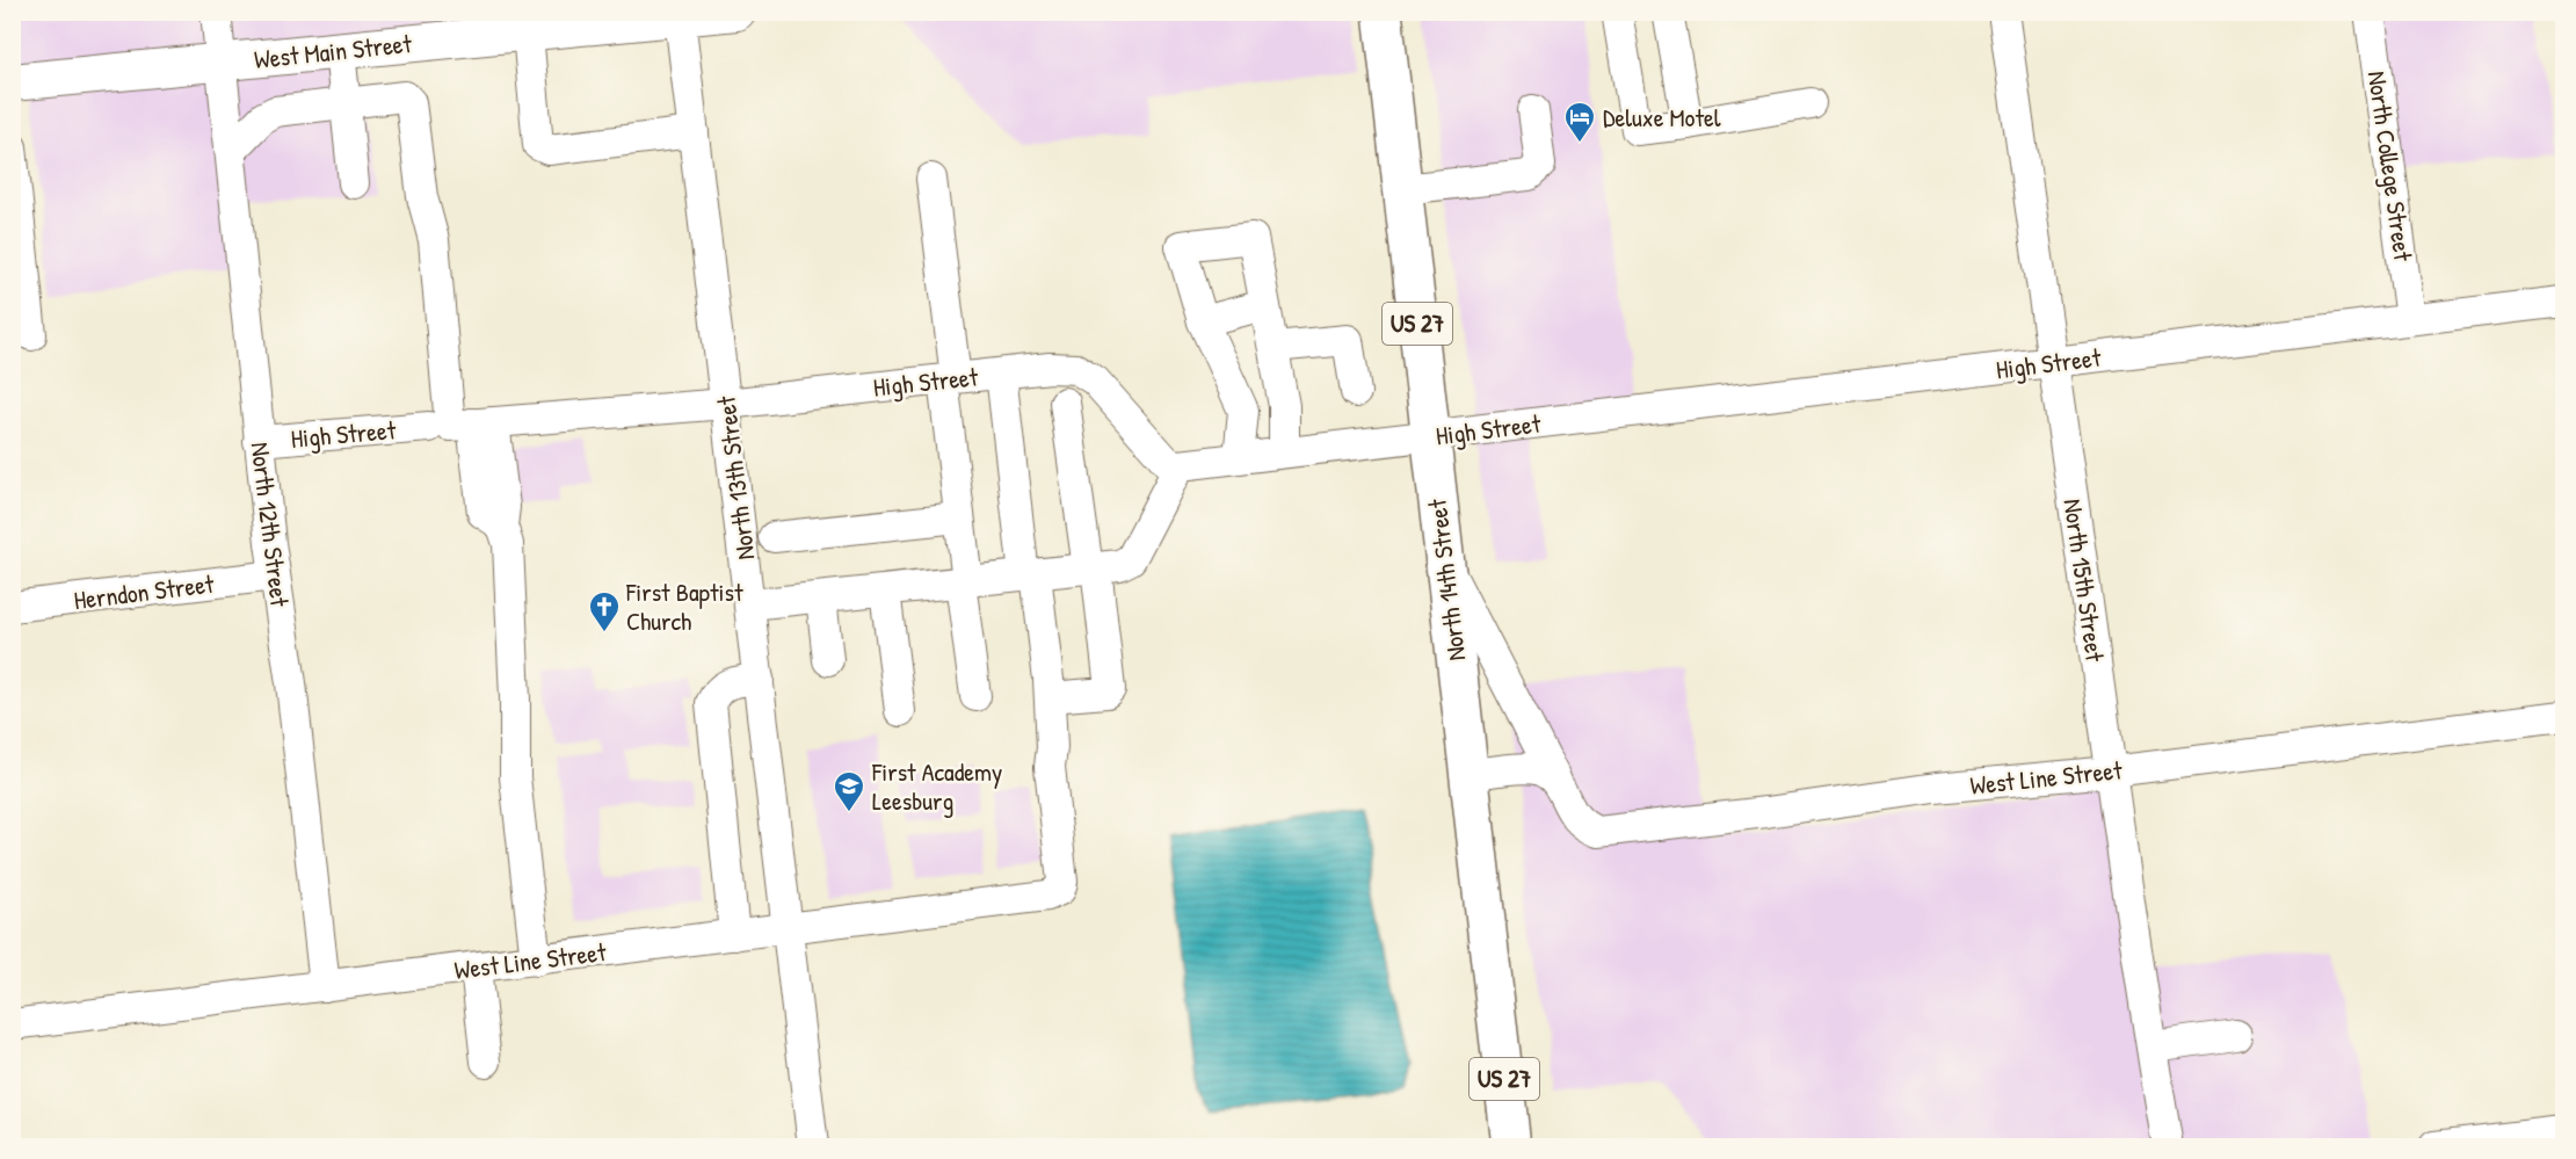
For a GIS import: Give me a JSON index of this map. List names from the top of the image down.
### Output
{
  "streets": {
    "highway": ["US 27", "North 14th Street"],
    "main road": ["West Main Street"],
    "street": [
      "North College Street",
      "High Street",
      "North 13th Street",
      "North 12th Street",
      "North 15th Street",
      "Herndon Street",
      "West Line Street"
    ]
  },
  "crossings": [
    ["West Main Street", "North 13th Street"],
    ["West Main Street", "North 12th Street"],
    ["North College Street", "High Street"],
    ["High Street", "North 13th Street"],
    ["High Street", "North 12th Street"],
    ["High Street", "North 14th Street"],
    ["High Street", "North 15th Street"],
    ["North 13th Street", "West Line Street"],
    ["North 12th Street", "Herndon Street"],
    ["North 12th Street", "West Line Street"],
    ["North 14th Street", "West Line Street"],
    ["North 15th Street", "West Line Street"]
  ],
  "places": {
    "hotel": ["Deluxe Motel"],
    "church": ["First Baptist Church"],
    "school or university": ["First Academy Leesburg"]
  }
}
